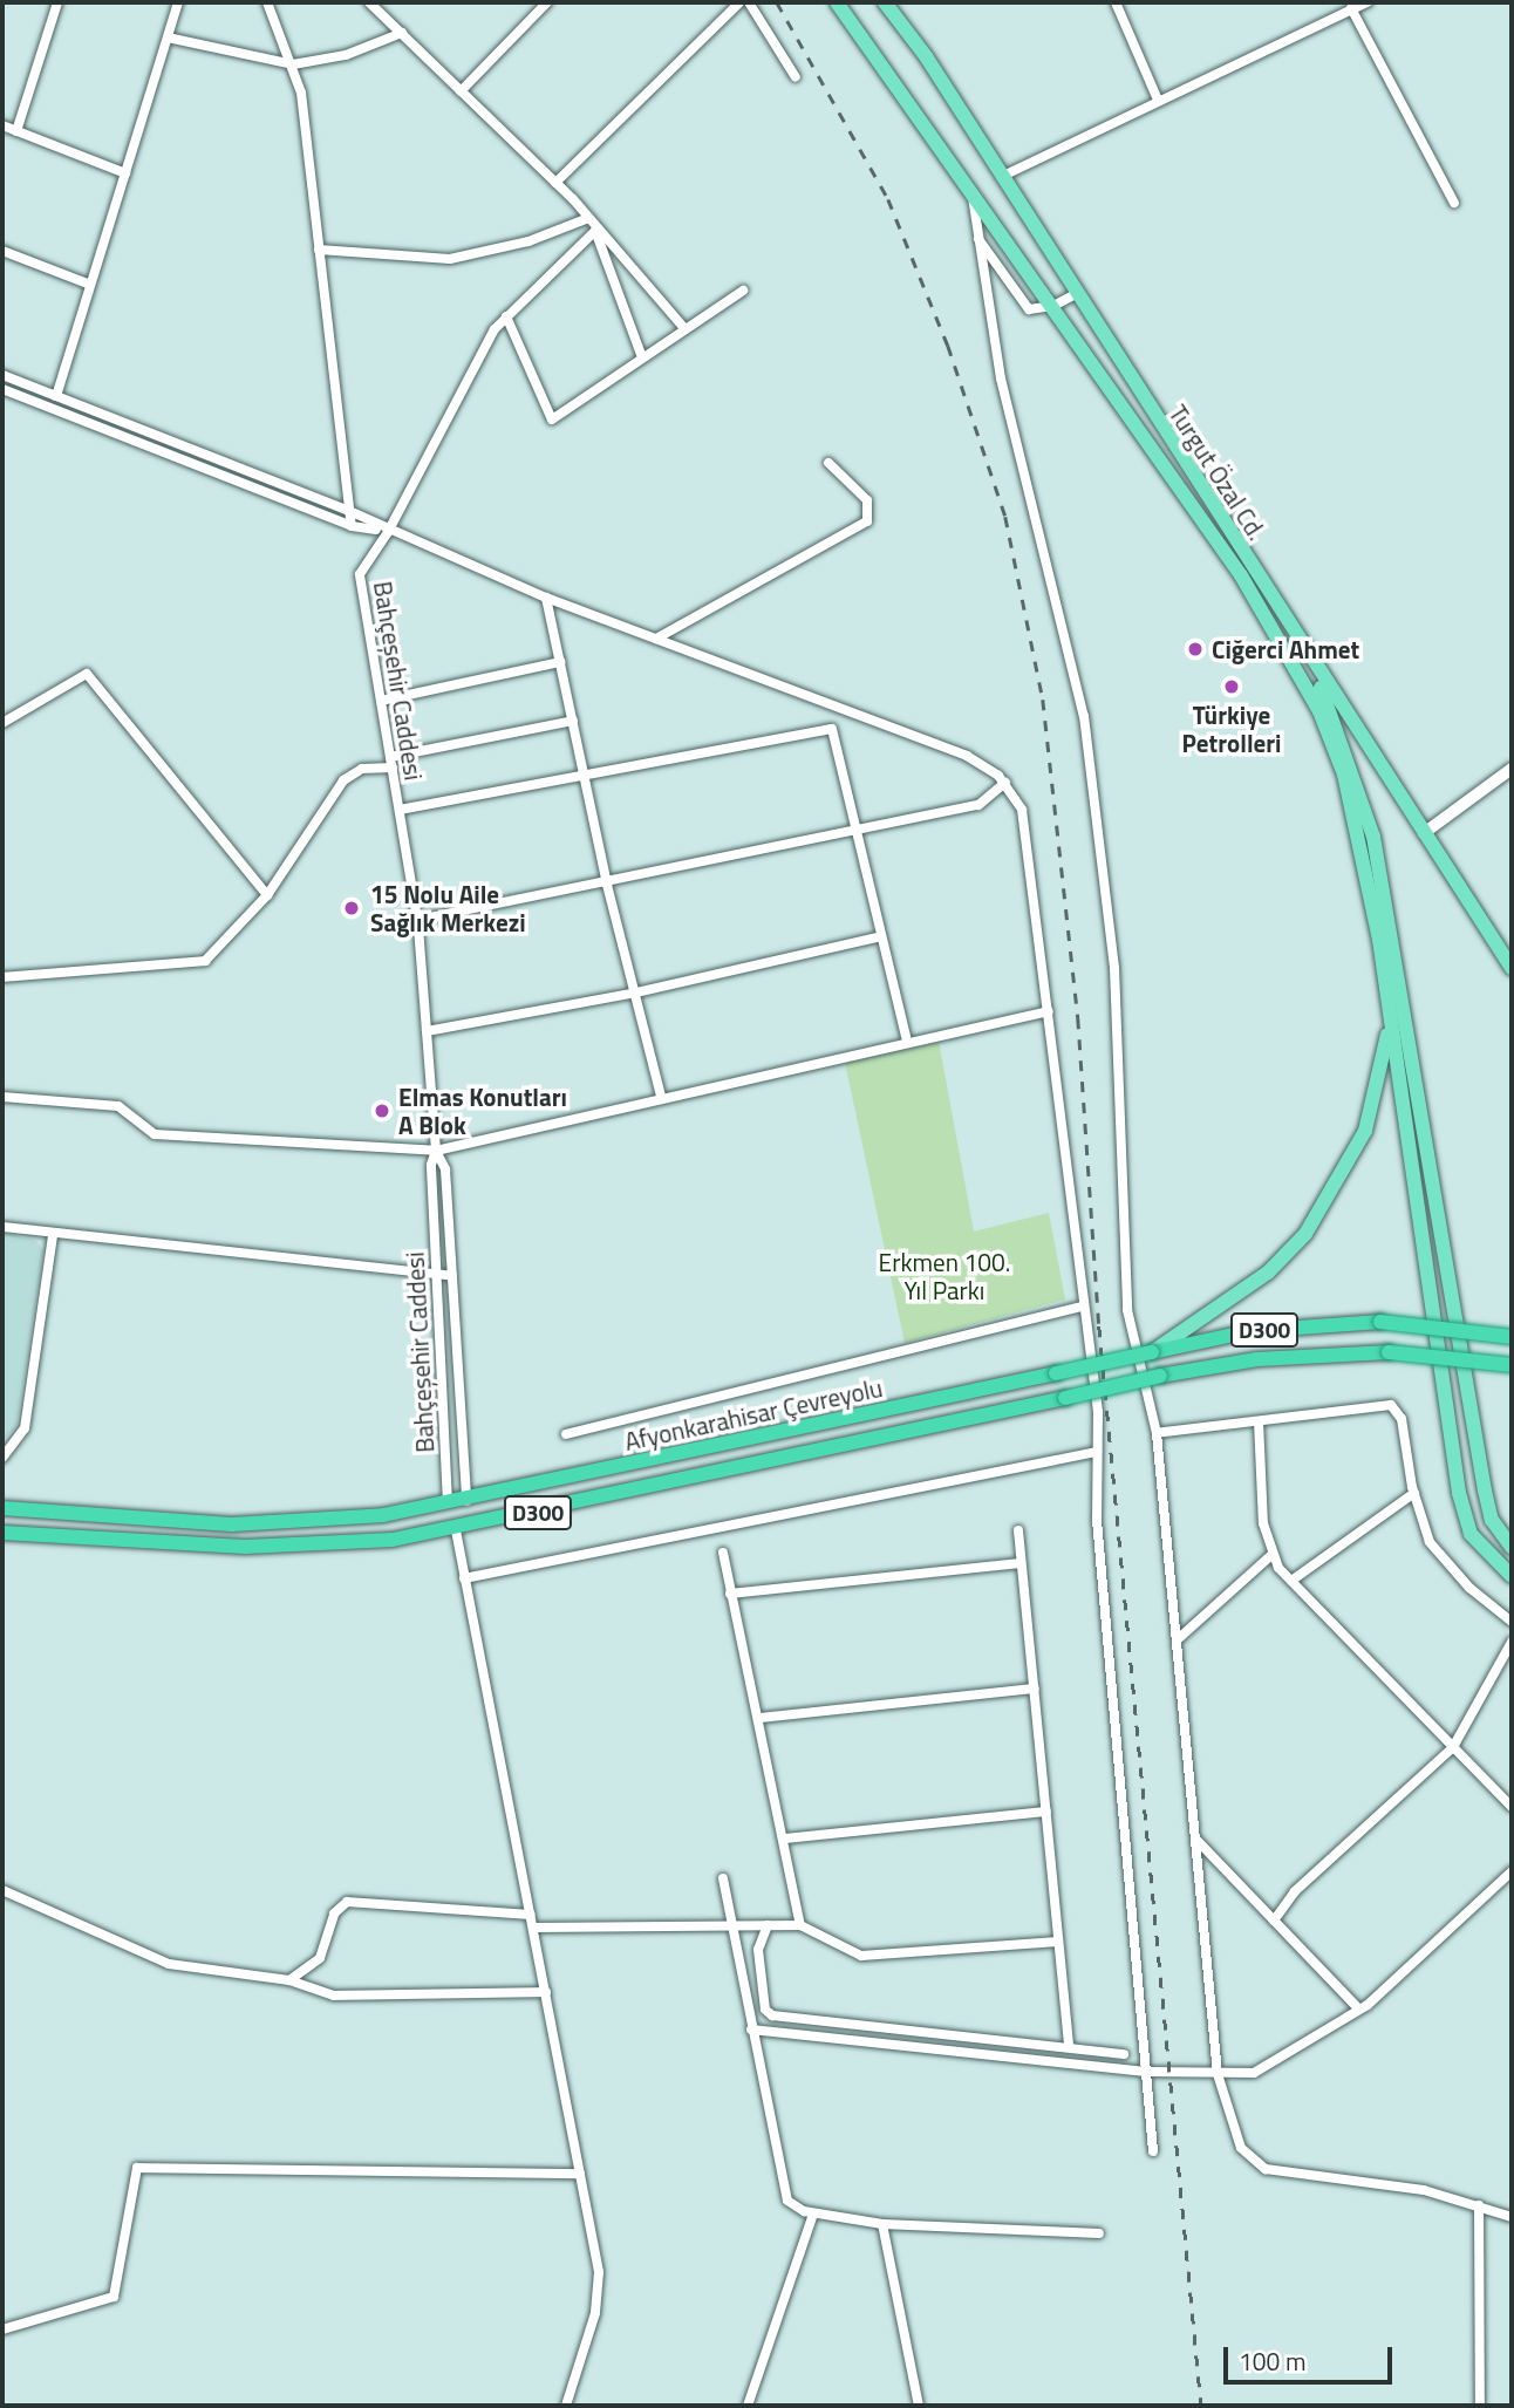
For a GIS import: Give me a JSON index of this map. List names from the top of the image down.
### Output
{
  "streets": {
    "highway": ["D300", "Afyonkarahisar Çevreyolu"],
    "main road": ["Turgut Özal Cd."],
    "street": ["Bahçeşehir Caddesi"]
  },
  "crossings": [
    ["Bahçeşehir Caddesi", "Afyonkarahisar Çevreyolu"]
  ],
  "parks": ["Erkmen 100. Yıl Parkı"],
  "places": [
    "Ciğerci Ahmet",
    "Türkiye Petrolleri",
    "15 Nolu Aile Sağlık Merkezi",
    "Elmas Konutları A Blok"
  ],
  "scale_bar": "100 m"
}
